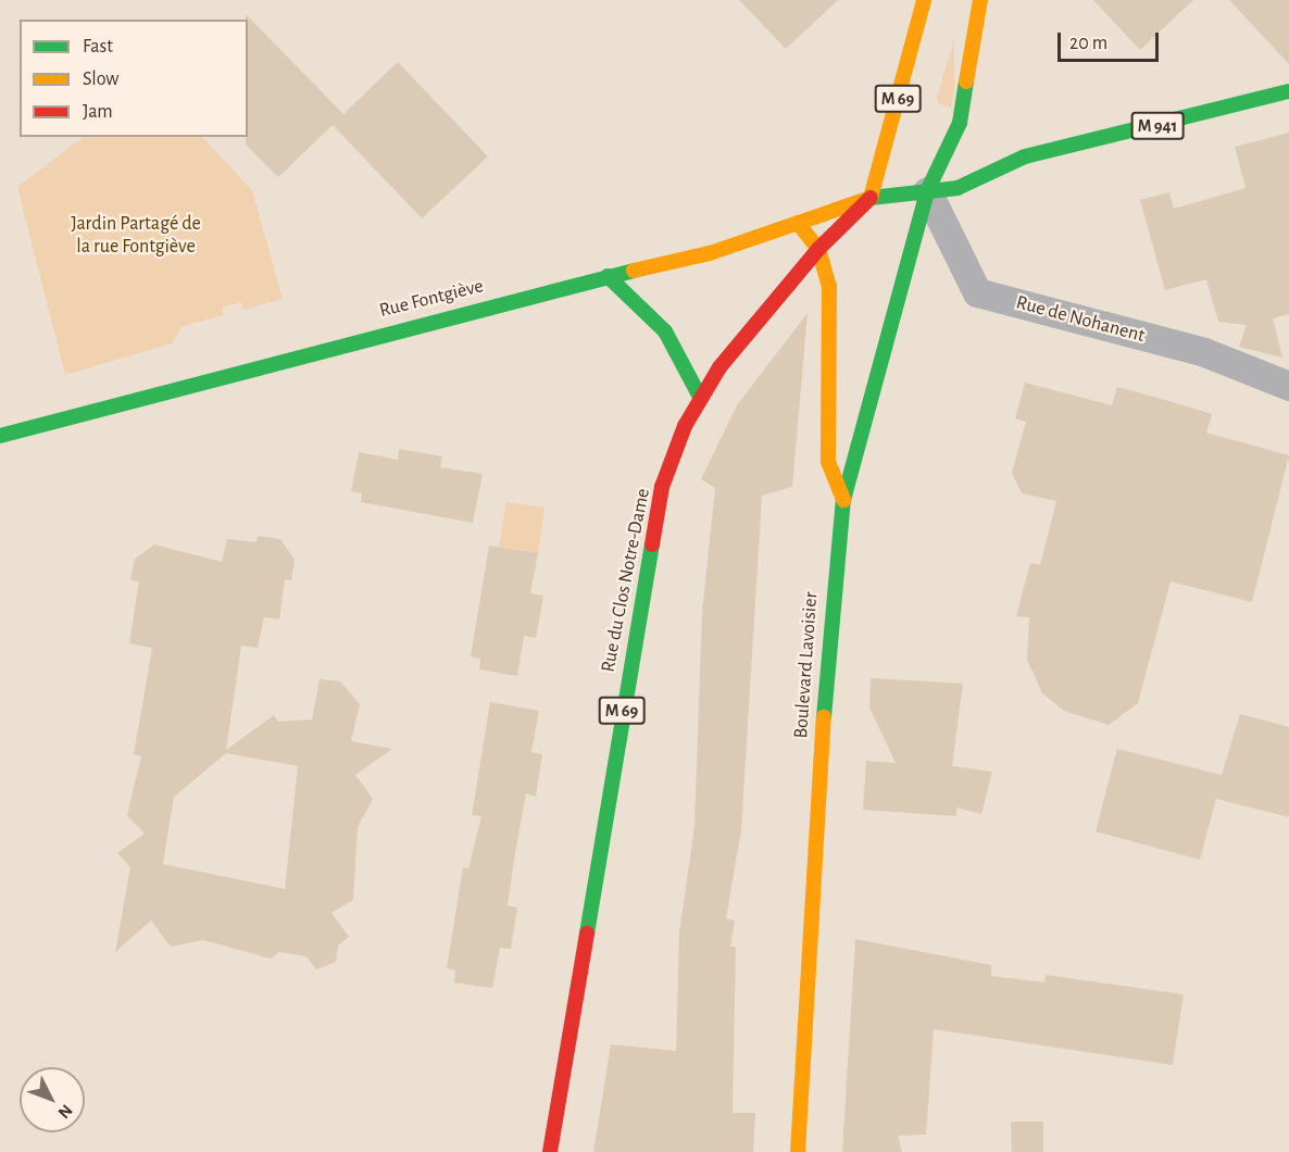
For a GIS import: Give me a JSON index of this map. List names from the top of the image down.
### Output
{
  "streets": {
    "main road": [
      "M 69",
      "M 941",
      "Rue Fontgiève",
      "Rue du Clos Notre-Dame",
      "Boulevard Lavoisier"
    ],
    "street": ["Rue de Nohanent"]
  },
  "crossings": [
    ["M 69", "M 941"],
    ["M 69", "Rue Fontgiève"],
    ["M 69", "Rue du Clos Notre-Dame"],
    ["M 941", "Rue Fontgiève"],
    ["M 941", "Rue de Nohanent"],
    ["M 941", "Rue du Clos Notre-Dame"],
    ["M 941", "Boulevard Lavoisier"],
    ["Rue Fontgiève", "Rue du Clos Notre-Dame"],
    ["Rue de Nohanent", "Boulevard Lavoisier"]
  ],
  "parks": ["Jardin Partagé de la rue Fontgiève"],
  "legend": ["Fast", "Slow", "Jam"],
  "scale_bar": "20 m",
  "north": "bottom right"
}
